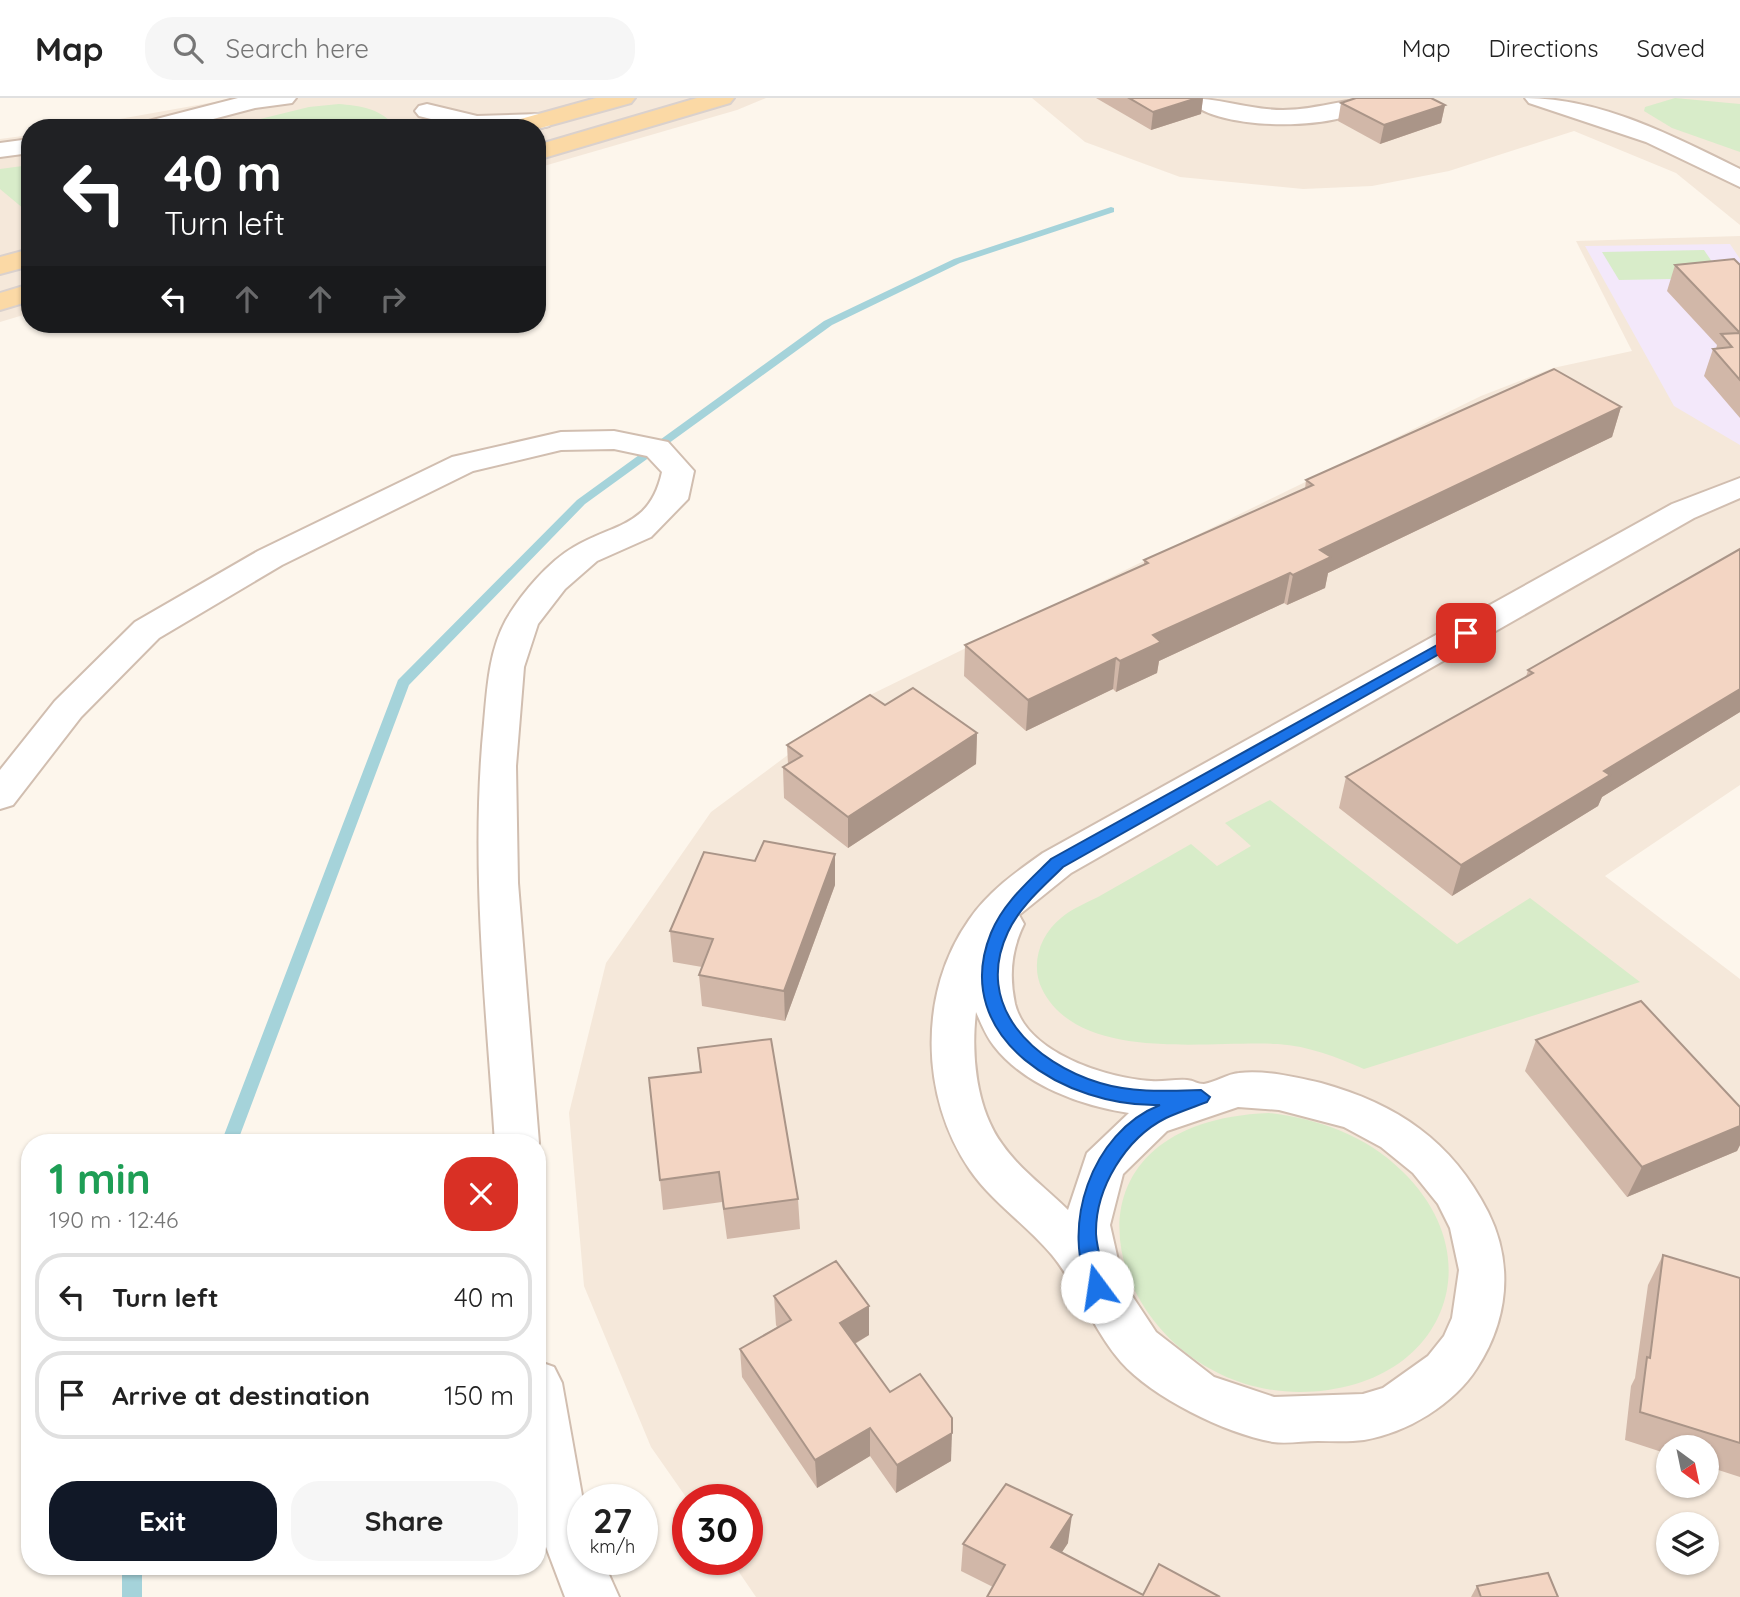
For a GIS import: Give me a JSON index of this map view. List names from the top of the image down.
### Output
{
  "north": "bottom right",
  "page": {
    "header": "Map",
    "search": "Search here",
    "nav": ["Map", "Directions", "Saved"],
    "turn": ["40 m", "Turn left"],
    "heading": ["1 min", "190 m · 12:46"],
    "list": [
      {
        "name": "Turn left",
        "value": "40 m"
      },
      {
        "name": "Arrive at destination",
        "value": "150 m"
      }
    ],
    "buttons": ["Exit", "Share"],
    "speed": "27 km/h",
    "limit": "30"
  }
}
